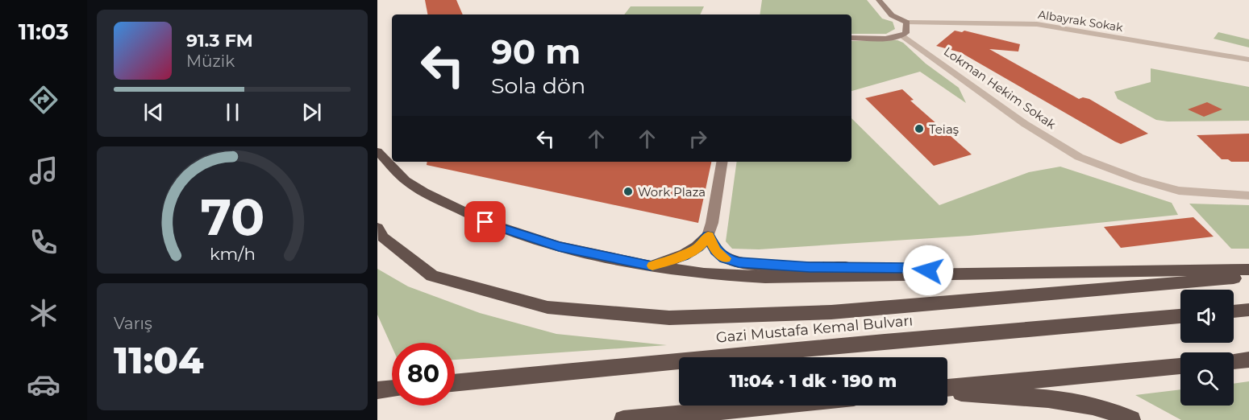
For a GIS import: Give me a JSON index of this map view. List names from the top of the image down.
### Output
{
  "streets": {
    "highway": ["Gazi Mustafa Kemal Bulvarı"],
    "street": ["Albayrak Sokak", "Lokman Hekim Sokak"]
  },
  "places": ["Teiaş", "Work Plaza"],
  "page": {
    "tabs": "11:03",
    "turn": ["90 m", "Sola dön"],
    "song": ["91.3 FM", "Müzik"],
    "tile": ["Varış", "11:04"],
    "limit": "80",
    "trip": "11:04 · 1 dk · 190 m",
    "gauge": ["70", "km/h"]
  }
}
